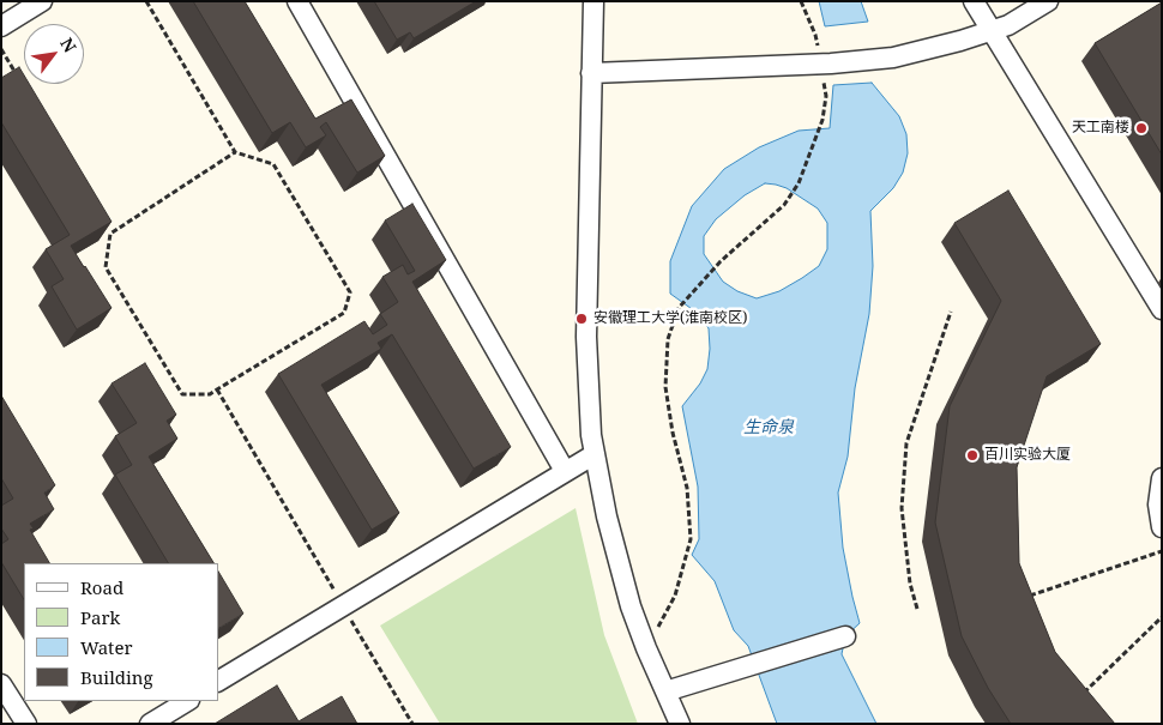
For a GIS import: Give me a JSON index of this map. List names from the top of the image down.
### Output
{
  "water": ["生命泉"],
  "places": ["天工南楼", "安徽理工大学(淮南校区)", "百川实验大厦"],
  "legend": [
    "Road",
    "Park",
    "Water",
    "Building"
  ],
  "north": "top right"
}
